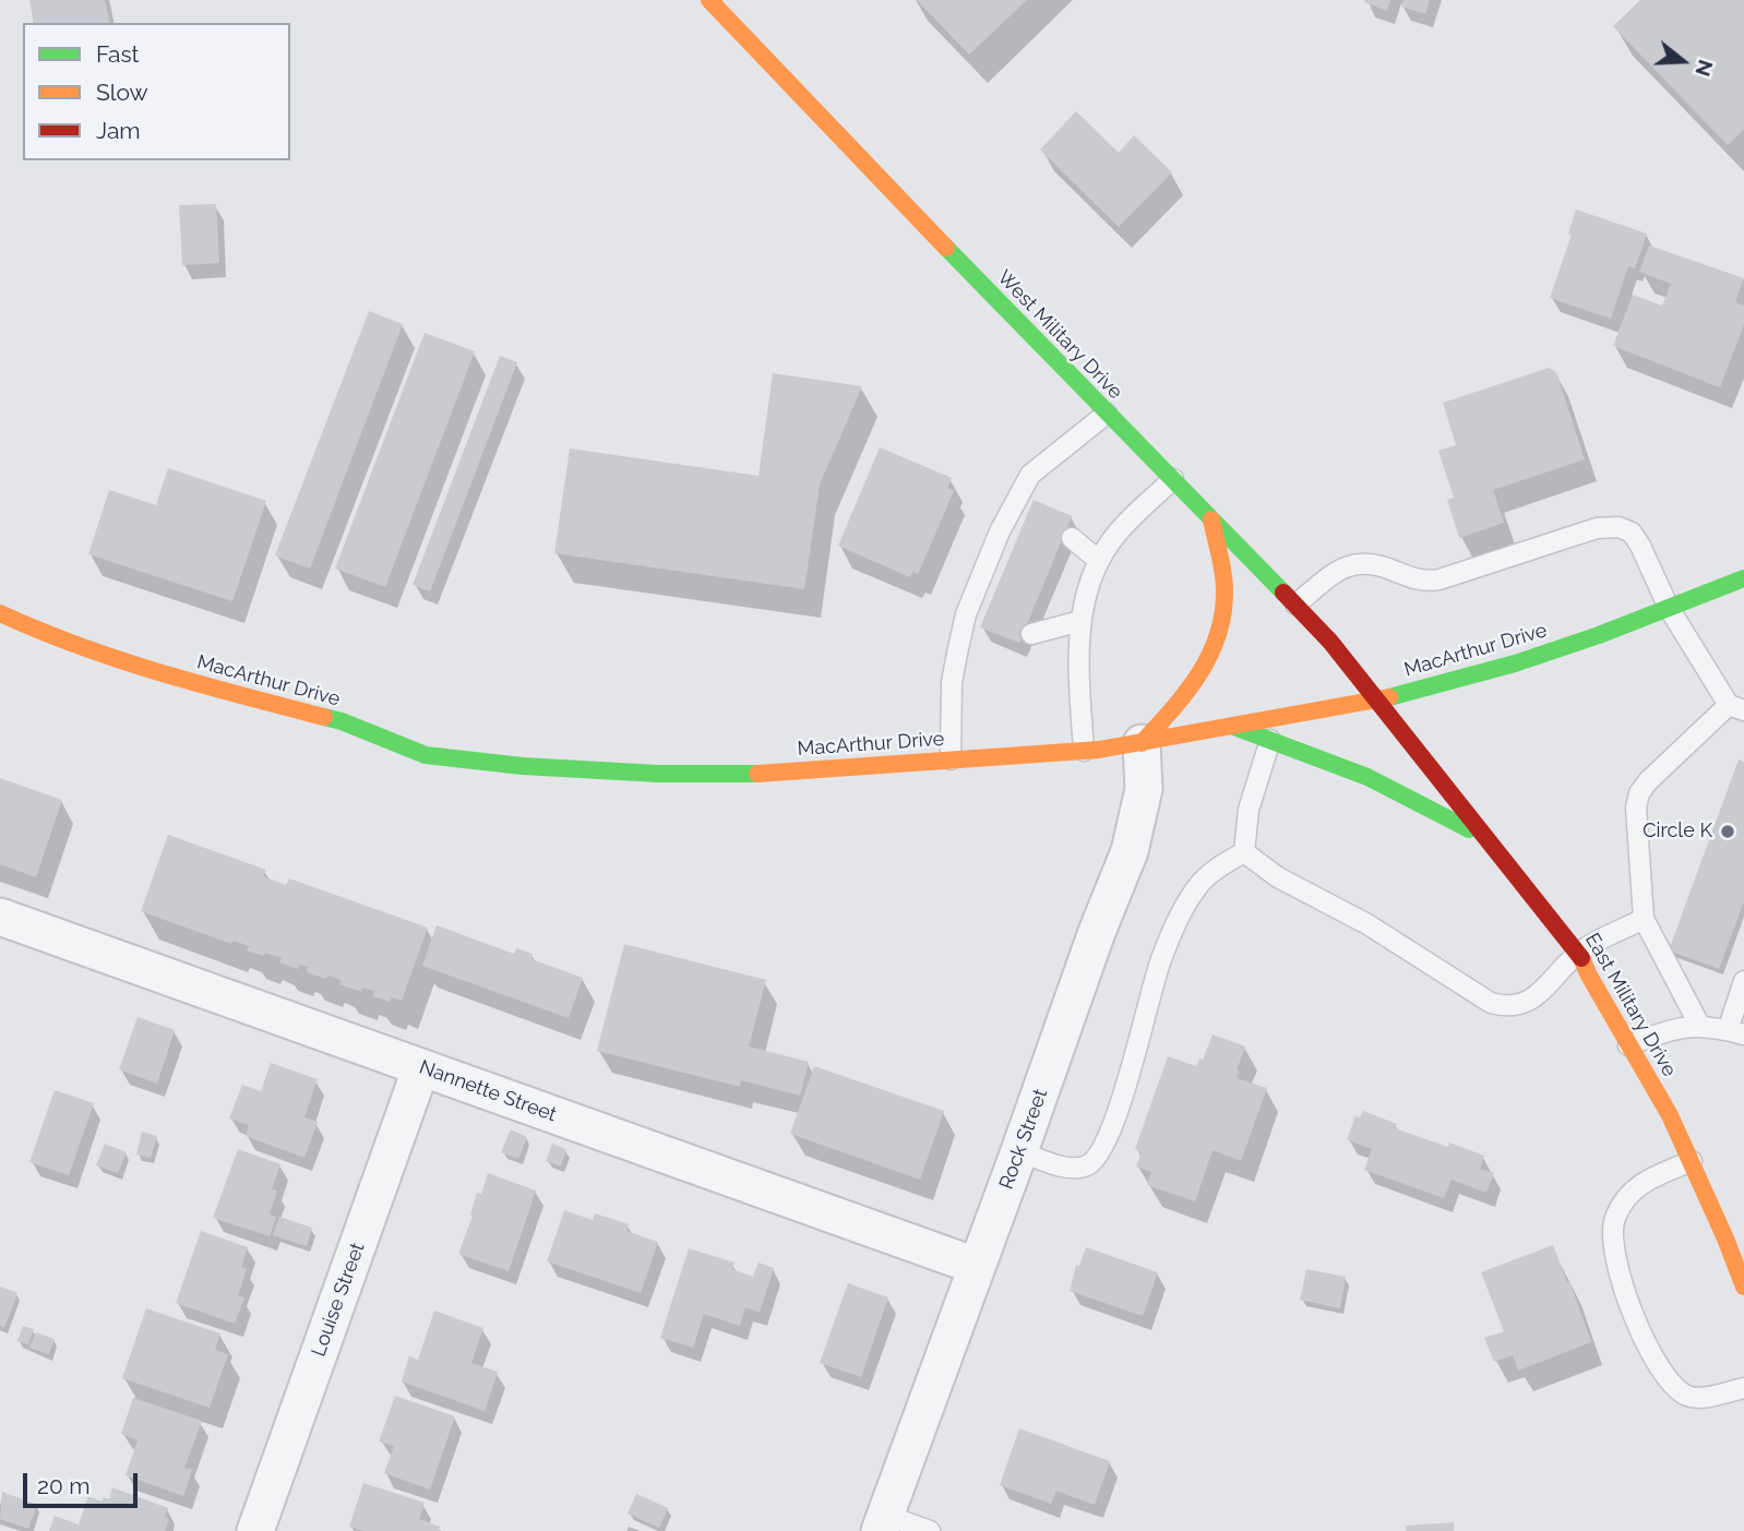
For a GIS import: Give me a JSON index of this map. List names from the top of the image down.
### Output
{
  "streets": {
    "street": [
      "West Military Drive",
      "MacArthur Drive",
      "East Military Drive",
      "Nannette Street",
      "Rock Street",
      "Louise Street"
    ]
  },
  "crossings": [
    ["West Military Drive", "MacArthur Drive"],
    ["West Military Drive", "East Military Drive"],
    ["MacArthur Drive", "East Military Drive"],
    ["MacArthur Drive", "Rock Street"],
    ["Nannette Street", "Rock Street"],
    ["Nannette Street", "Louise Street"]
  ],
  "places": ["Circle K"],
  "legend": ["Fast", "Slow", "Jam"],
  "scale_bar": "20 m",
  "north": "right"
}
